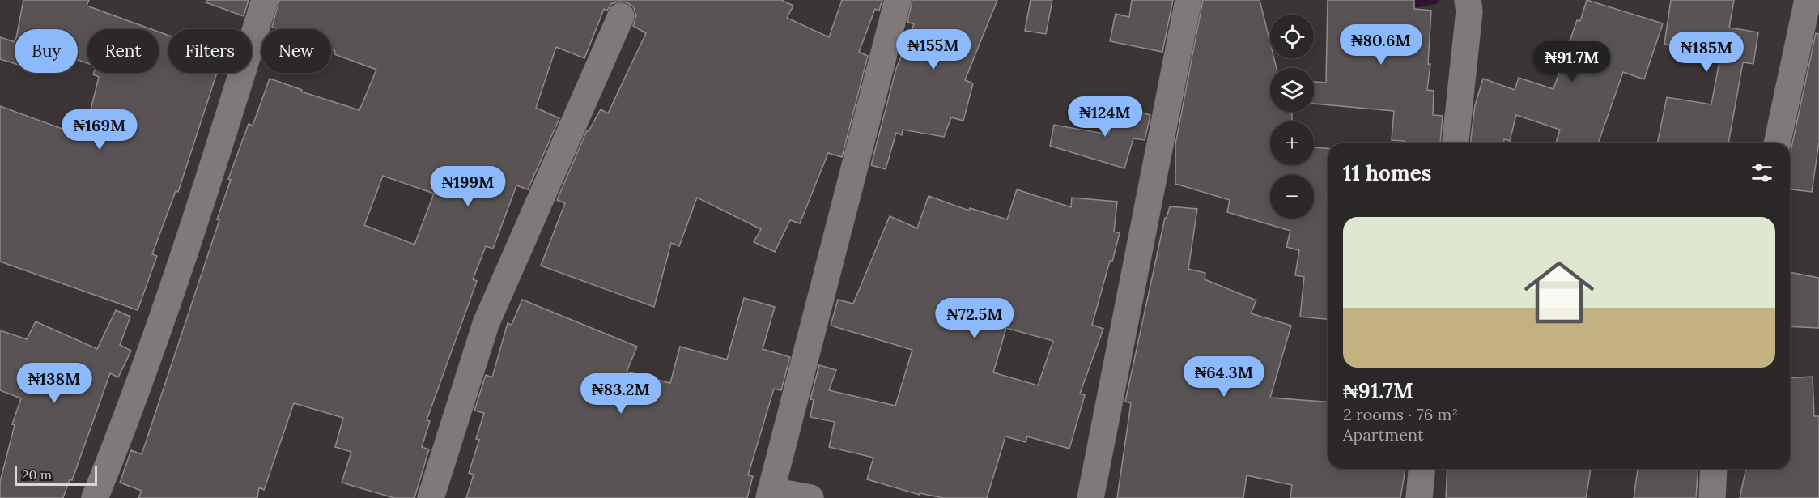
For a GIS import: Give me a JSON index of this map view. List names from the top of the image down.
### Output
{
  "scale_bar": "20 m",
  "page": {
    "map_buttons": ["+", "−"],
    "price": [
      "₦80.6M",
      "₦155M",
      "₦185M",
      "₦91.7M",
      "₦124M",
      "₦169M",
      "₦199M",
      "₦72.5M",
      "₦64.3M",
      "₦138M",
      "₦83.2M"
    ],
    "chip": [
      "Buy",
      "Rent",
      "Filters",
      "New"
    ],
    "heading": "11 homes",
    "list": [
      {
        "name": "₦91.7M",
        "note": "2 rooms · 76 m² · Apartment"
      }
    ],
    "scale": "20 m"
  }
}
